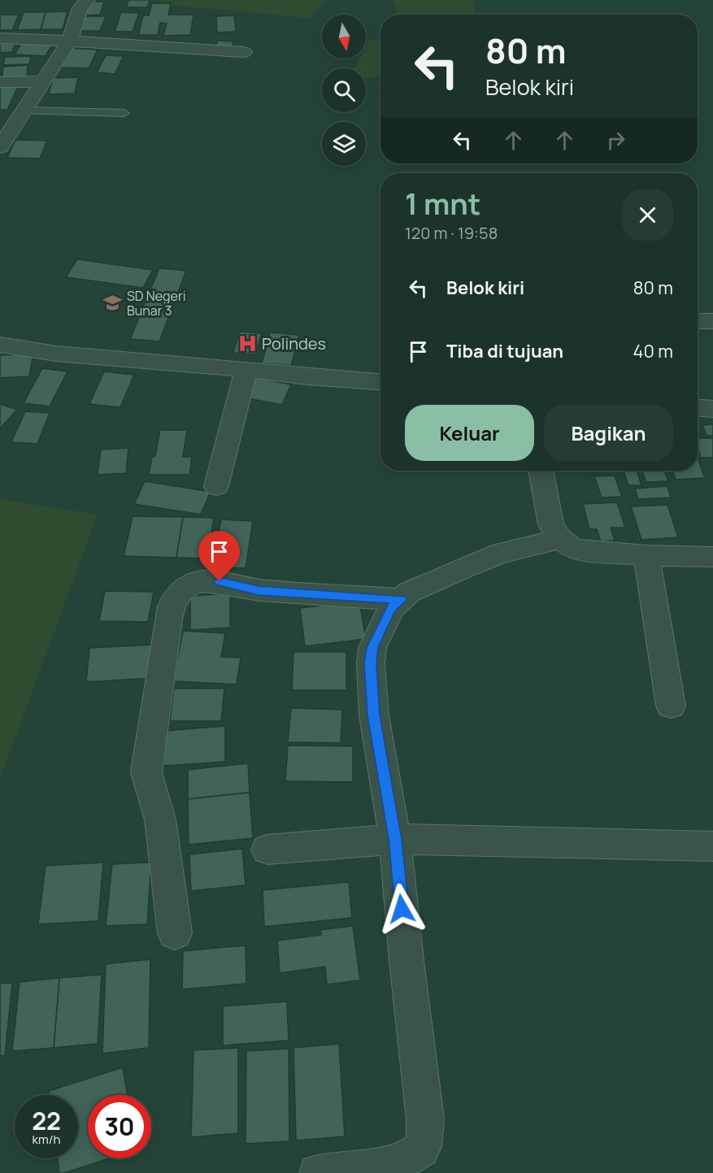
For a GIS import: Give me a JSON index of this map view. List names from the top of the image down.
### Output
{
  "places": {
    "school or university": ["SD Negeri Bunar 3"],
    "hospital": ["Polindes"]
  },
  "north": "bottom",
  "page": {
    "turn": ["80 m", "Belok kiri"],
    "heading": ["1 mnt", "120 m · 19:58"],
    "list": [
      {
        "name": "Belok kiri",
        "value": "80 m"
      },
      {
        "name": "Tiba di tujuan",
        "value": "40 m"
      }
    ],
    "buttons": ["Keluar", "Bagikan"],
    "speed": "22 km/h",
    "limit": "30"
  }
}
